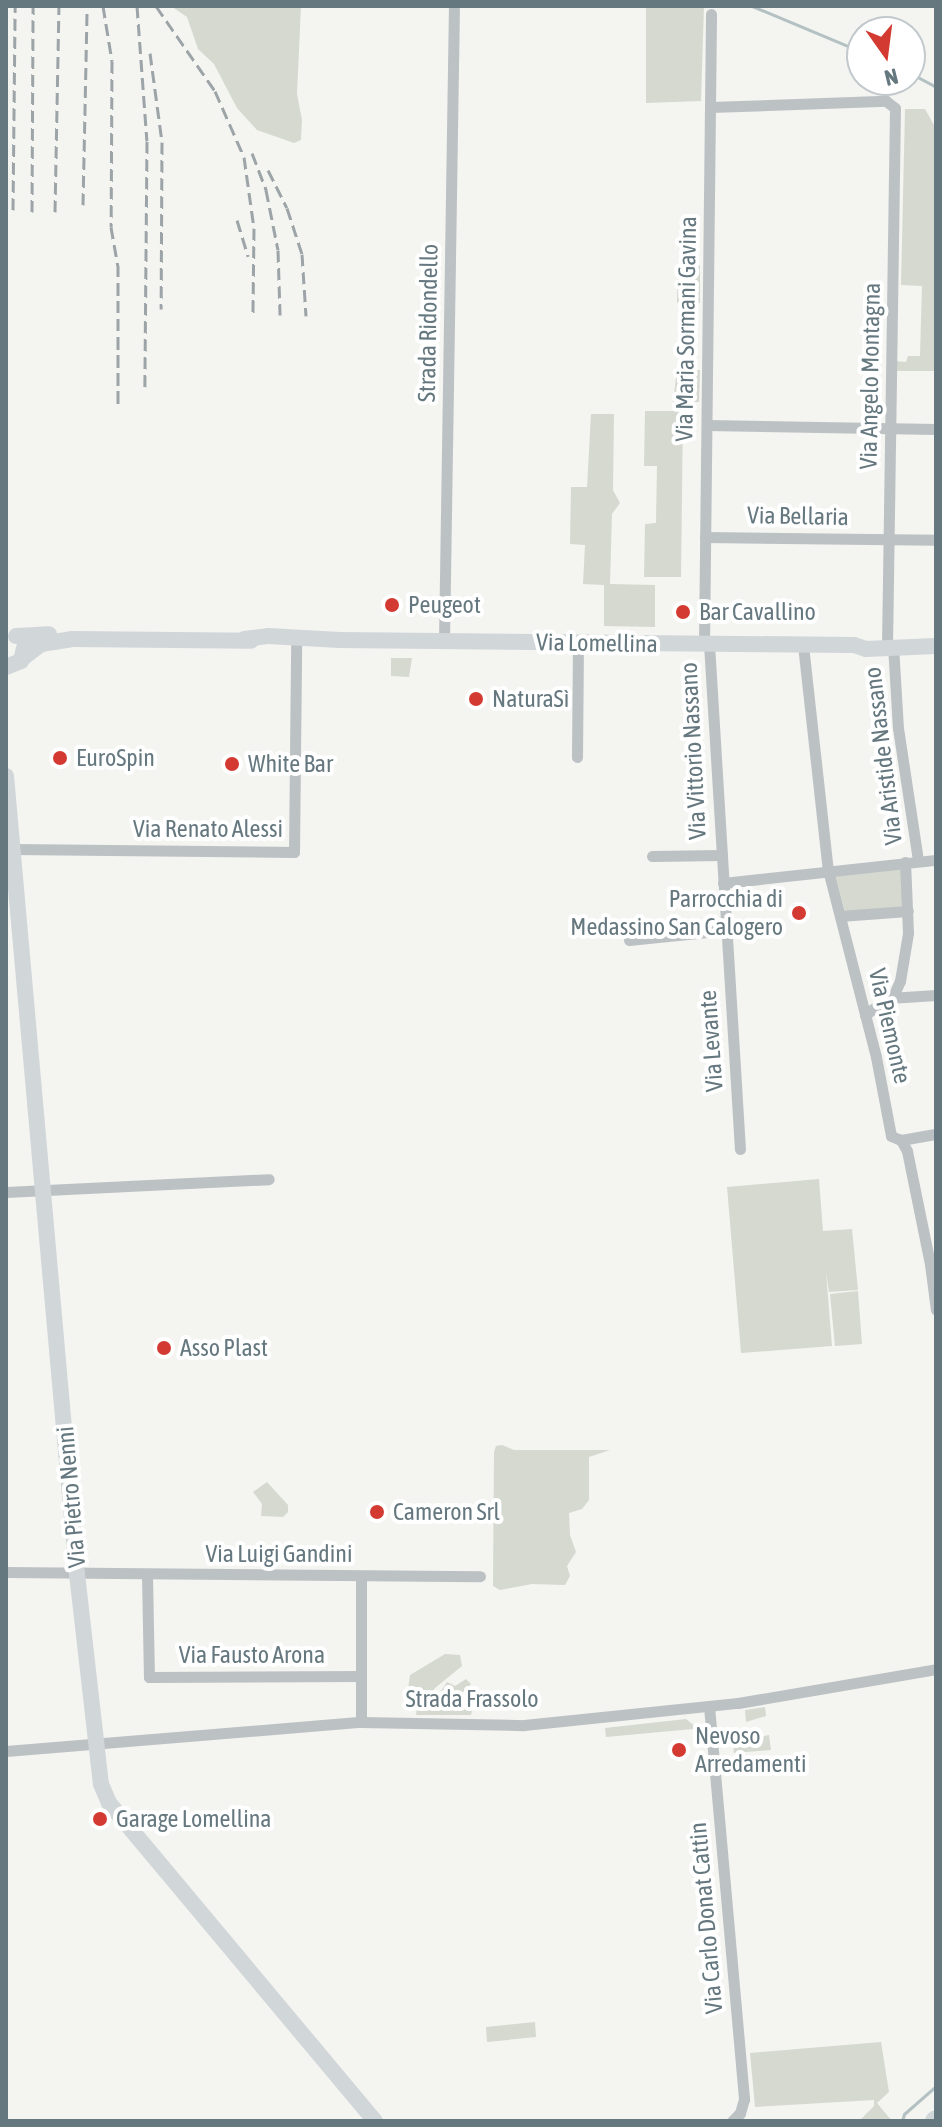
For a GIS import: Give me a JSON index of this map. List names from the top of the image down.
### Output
{
  "streets": {
    "street": [
      "Strada Ridondello",
      "Via Maria Sormani Gavina",
      "Via Angelo Montagna",
      "Via Bellaria",
      "Via Lomellina",
      "Via Vittorio Nassano",
      "Via Aristide Nassano",
      "Via Renato Alessi",
      "Via Piemonte",
      "Via Levante",
      "Via Pietro Nenni",
      "Via Luigi Gandini",
      "Via Fausto Arona",
      "Strada Frassolo",
      "Via Carlo Donat Cattin"
    ]
  },
  "crossings": [
    ["Strada Ridondello", "Via Lomellina"],
    ["Via Maria Sormani Gavina", "Via Angelo Montagna"],
    ["Via Maria Sormani Gavina", "Via Bellaria"],
    ["Via Maria Sormani Gavina", "Via Lomellina"],
    ["Via Maria Sormani Gavina", "Via Vittorio Nassano"],
    ["Via Angelo Montagna", "Via Bellaria"],
    ["Via Angelo Montagna", "Via Lomellina"],
    ["Via Angelo Montagna", "Via Aristide Nassano"],
    ["Via Lomellina", "Via Vittorio Nassano"],
    ["Via Lomellina", "Via Aristide Nassano"],
    ["Via Lomellina", "Via Renato Alessi"],
    ["Via Vittorio Nassano", "Via Levante"],
    ["Via Aristide Nassano", "Via Piemonte"],
    ["Via Renato Alessi", "Via Pietro Nenni"],
    ["Via Pietro Nenni", "Via Luigi Gandini"],
    ["Via Pietro Nenni", "Strada Frassolo"],
    ["Via Luigi Gandini", "Via Fausto Arona"],
    ["Via Fausto Arona", "Strada Frassolo"],
    ["Strada Frassolo", "Via Carlo Donat Cattin"]
  ],
  "places": [
    "Peugeot",
    "Bar Cavallino",
    "NaturaSì",
    "EuroSpin",
    "White Bar",
    "Parrocchia di Medassino San Calogero",
    "Asso Plast",
    "Cameron Srl",
    "Nevoso Arredamenti",
    "Garage Lomellina"
  ],
  "north": "bottom"
}
